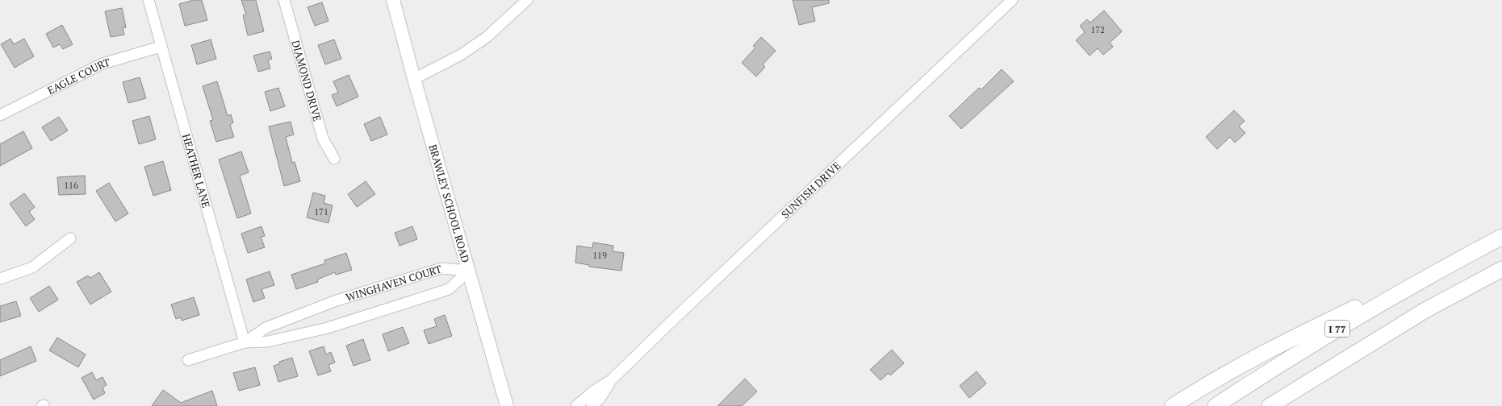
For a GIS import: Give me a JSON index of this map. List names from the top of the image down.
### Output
{
  "streets": {
    "highway": ["I 77"],
    "main road": ["BRAWLEY SCHOOL ROAD"],
    "street": [
      "EAGLE COURT",
      "DIAMOND DRIVE",
      "HEATHER LANE",
      "SUNFISH DRIVE",
      "WINGHAVEN COURT"
    ]
  },
  "crossings": [
    ["EAGLE COURT", "HEATHER LANE"],
    ["HEATHER LANE", "WINGHAVEN COURT"],
    ["BRAWLEY SCHOOL ROAD", "WINGHAVEN COURT"]
  ],
  "house_numbers": [
    "172",
    "116",
    "171",
    "119"
  ]
}
